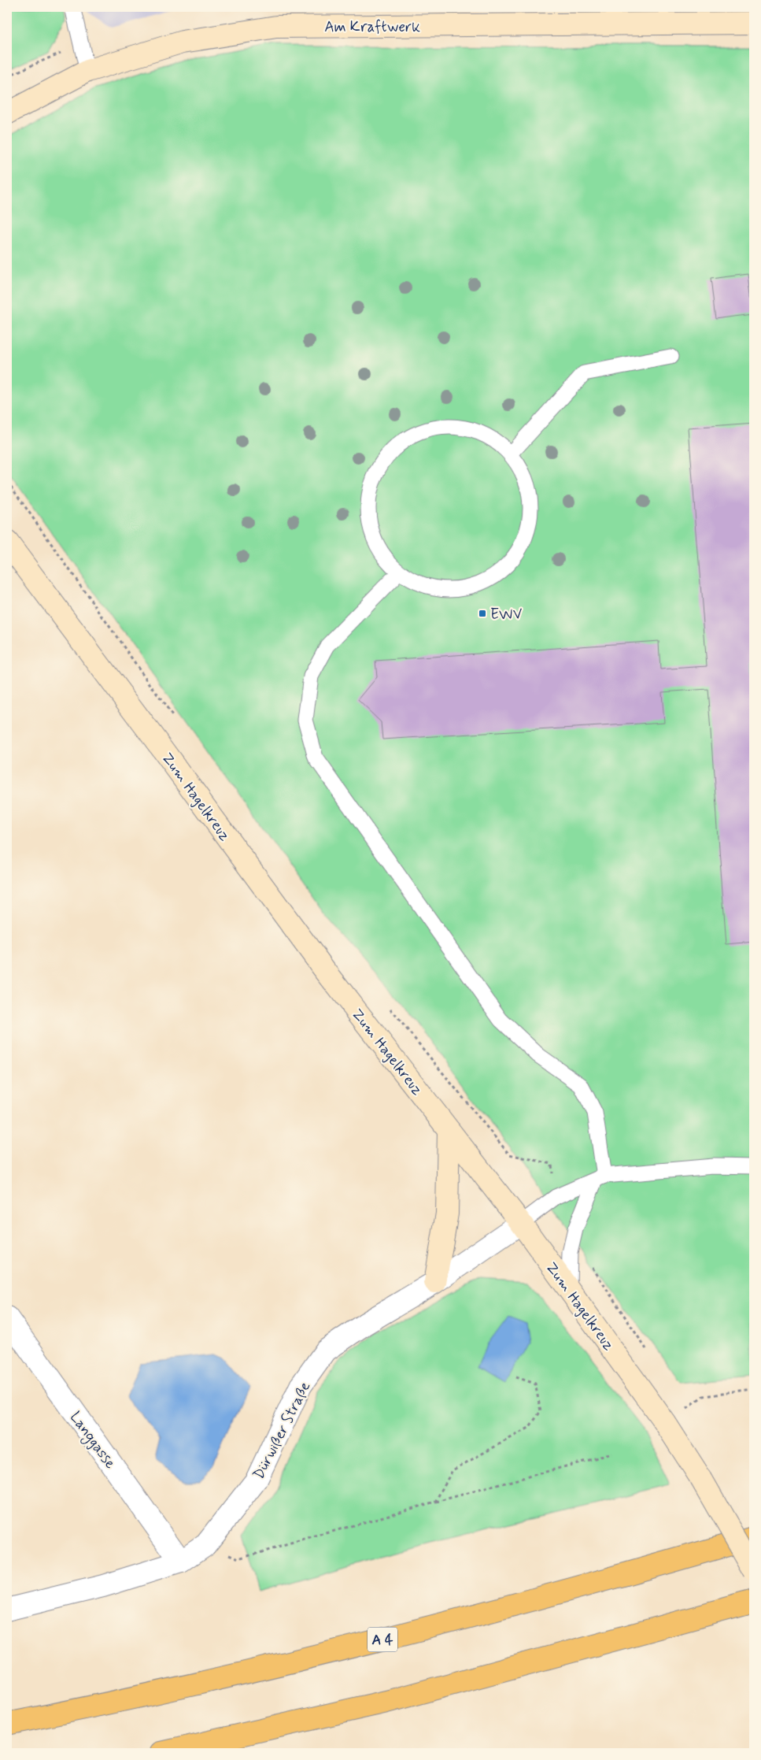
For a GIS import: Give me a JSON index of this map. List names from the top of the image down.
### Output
{
  "streets": {
    "highway": ["A 4"],
    "street": [
      "Am Kraftwerk",
      "Zum Hagelkreuz",
      "Dürwißer Straße",
      "Langgasse"
    ]
  },
  "crossings": [
    ["Zum Hagelkreuz", "Dürwißer Straße"],
    ["Dürwißer Straße", "Langgasse"]
  ],
  "places": {
    "transit": ["EWV"]
  }
}
